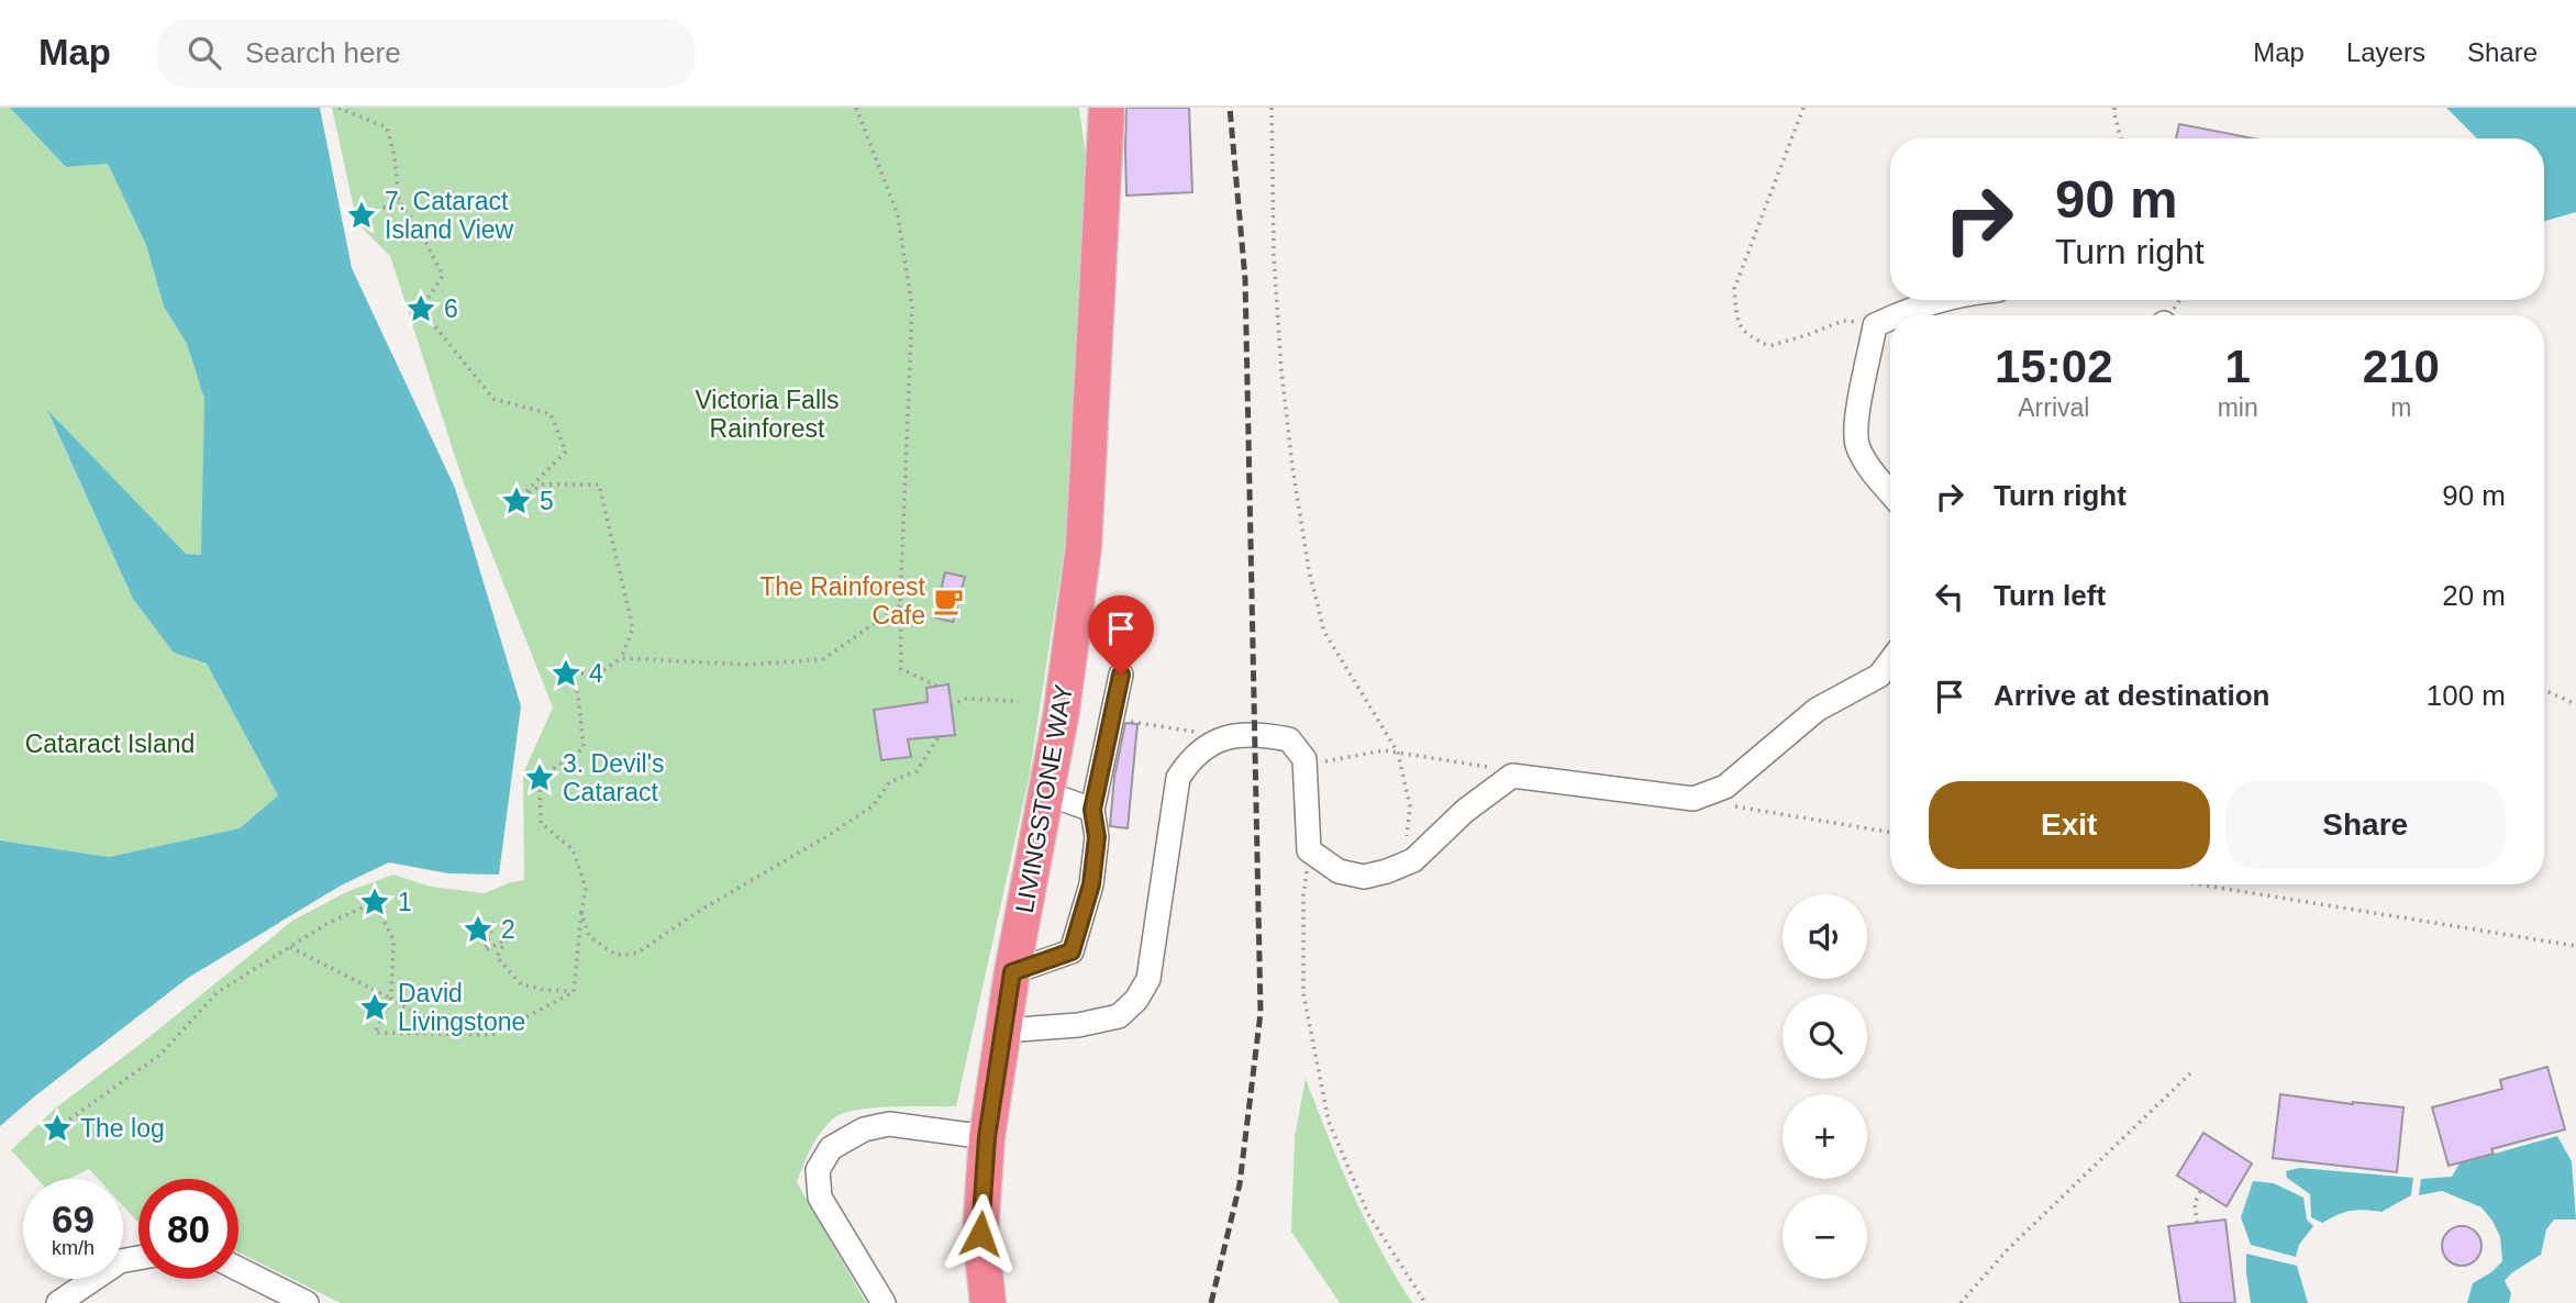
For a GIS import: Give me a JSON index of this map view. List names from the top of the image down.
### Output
{
  "streets": {
    "highway": ["LIVINGSTONE WAY"]
  },
  "parks": ["Victoria Falls Rainforest", "Cataract Island"],
  "places": {
    "place": [
      "7. Cataract Island View",
      "6",
      "5",
      "4",
      "3. Devil's Cataract",
      "1",
      "2",
      "David Livingstone",
      "The log"
    ],
    "cafe": ["The Rainforest Cafe"]
  },
  "page": {
    "header": "Map",
    "search": "Search here",
    "nav": ["Map", "Layers", "Share"],
    "turn": ["90 m", "Turn right"],
    "eta": [
      "15:02",
      "Arrival",
      "1",
      "min",
      "210",
      "m"
    ],
    "list": [
      {
        "name": "Turn right",
        "value": "90 m"
      },
      {
        "name": "Turn left",
        "value": "20 m"
      },
      {
        "name": "Arrive at destination",
        "value": "100 m"
      }
    ],
    "buttons": ["Exit", "Share"],
    "map_buttons": ["+", "−"],
    "speed": "69 km/h",
    "limit": "80"
  }
}
